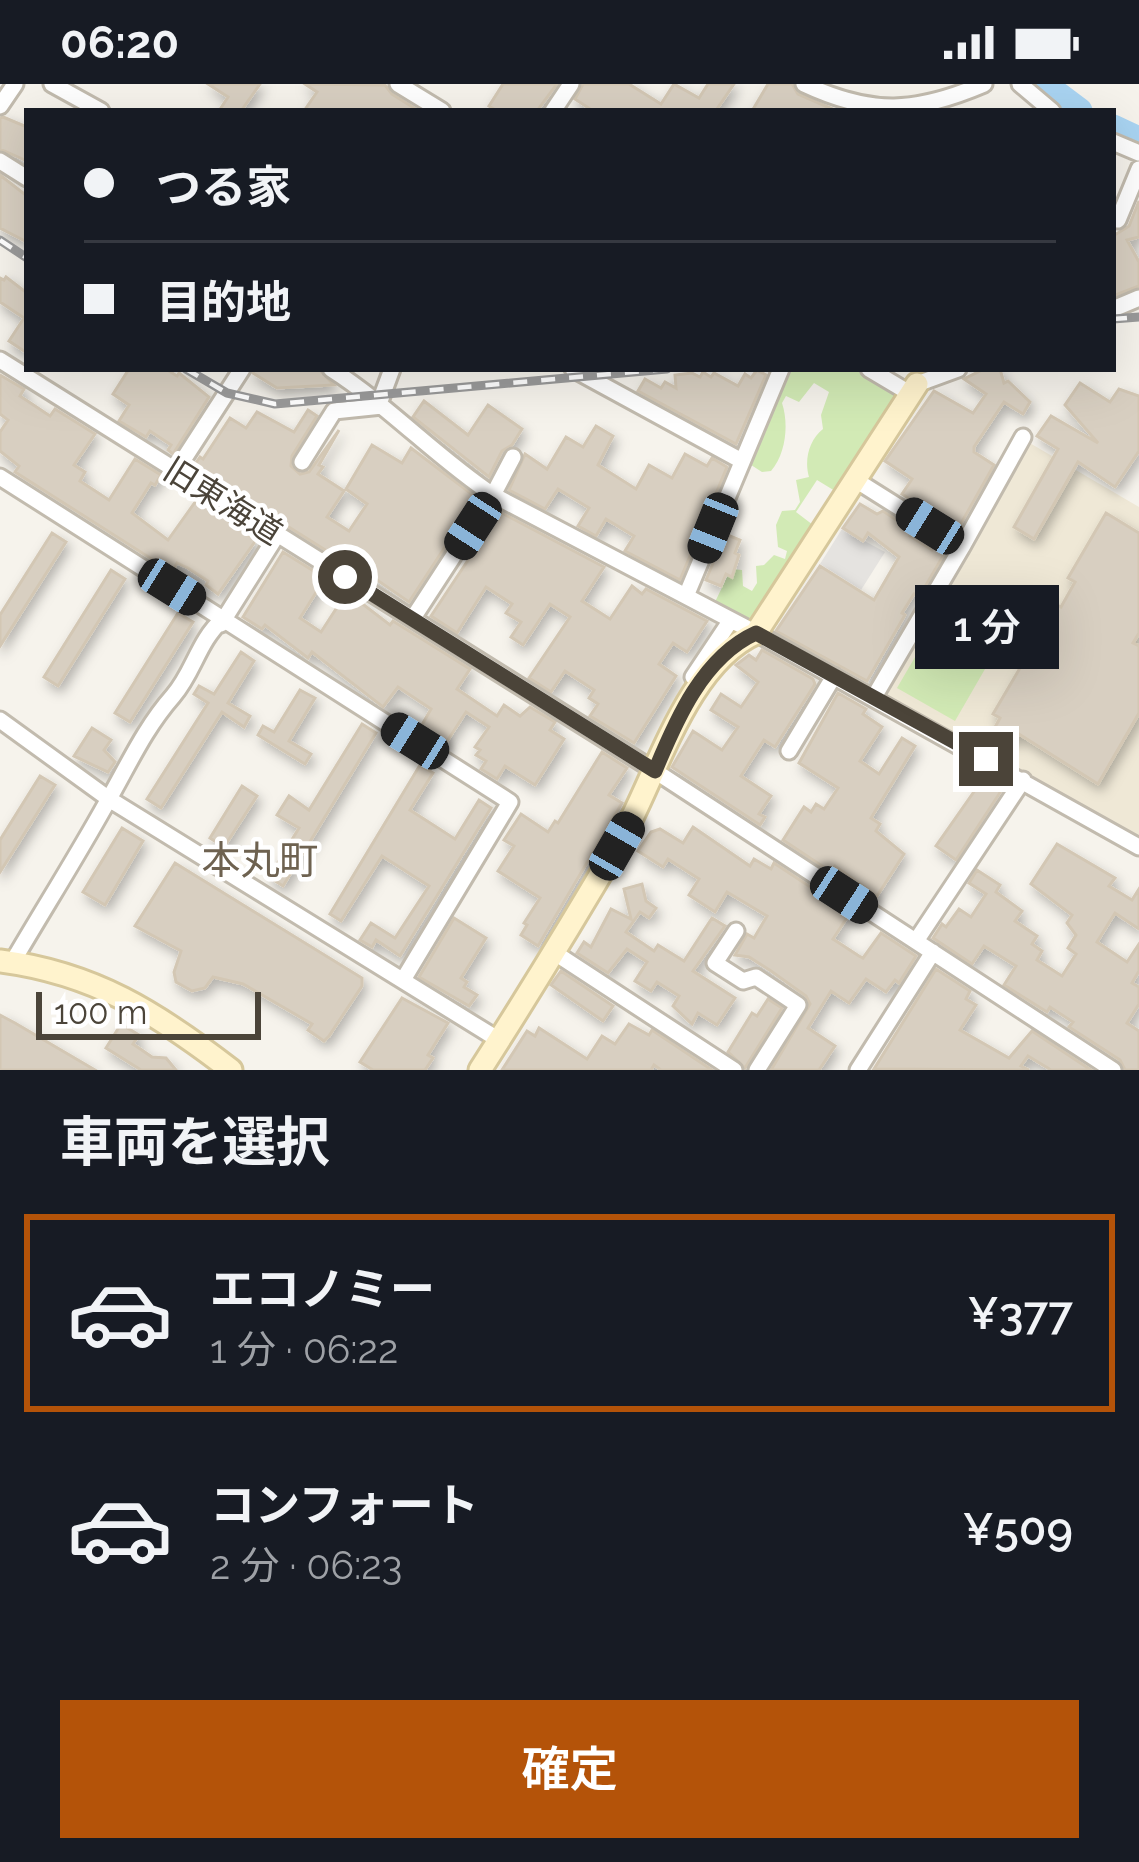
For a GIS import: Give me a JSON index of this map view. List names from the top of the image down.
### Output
{
  "streets": {
    "street": ["旧東海道"]
  },
  "districts": ["本丸町"],
  "scale_bar": "100 m",
  "page": {
    "status": "06:20",
    "banner": ["つる家", "目的地"],
    "bubble": "1 分",
    "scale": "100 m",
    "heading": "車両を選択",
    "list": [
      {
        "name": "エコノミー",
        "note": "1 分 · 06:22",
        "value": "¥377"
      },
      {
        "name": "コンフォート",
        "note": "2 分 · 06:23",
        "value": "¥509"
      }
    ],
    "buttons": "確定"
  }
}
